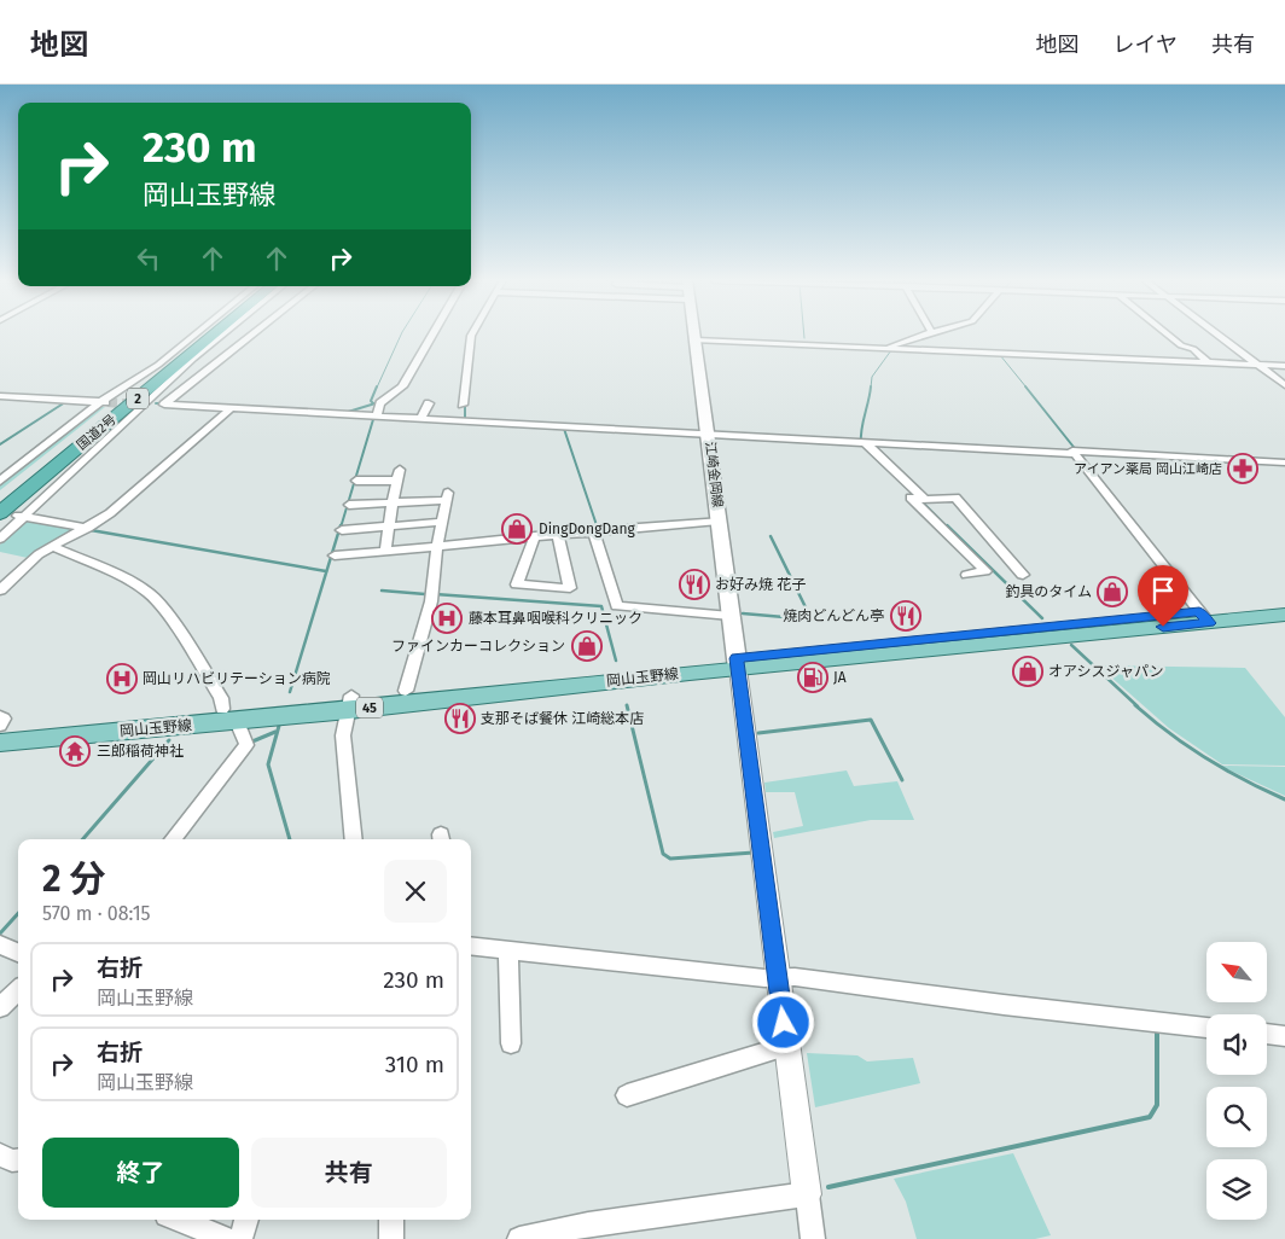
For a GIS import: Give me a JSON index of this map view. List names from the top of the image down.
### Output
{
  "streets": {
    "highway": ["2", "国道2号"],
    "main road": ["江崎金岡線", "岡山玉野線", "45"]
  },
  "crossings": [
    ["江崎金岡線", "岡山玉野線"]
  ],
  "places": {
    "pharmacy": ["アイアン薬局 岡山江崎店"],
    "shop": [
      "DingDongDang",
      "釣具のタイム",
      "ファインカーコレクション",
      "オアシスジャパン"
    ],
    "restaurant": ["お好み焼 花子", "焼肉どんどん亭", "支那そば餐休 江崎総本店"],
    "hospital": ["藤本耳鼻咽喉科クリニック", "岡山リハビリテーション病院"],
    "fuel station": ["JA"],
    "temple": ["三郎稲荷神社"]
  },
  "north": "top left",
  "page": {
    "header": "地図",
    "nav": ["地図", "レイヤ", "共有"],
    "turn": ["230 m", "岡山玉野線"],
    "heading": ["2 分", "570 m · 08:15"],
    "list": [
      {
        "name": "右折",
        "note": "岡山玉野線",
        "value": "230 m"
      },
      {
        "name": "右折",
        "note": "岡山玉野線",
        "value": "310 m"
      }
    ],
    "buttons": ["終了", "共有"]
  }
}
